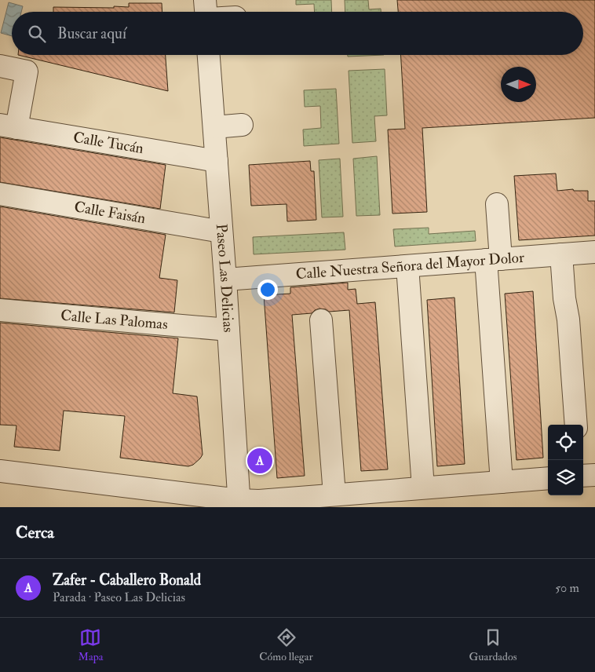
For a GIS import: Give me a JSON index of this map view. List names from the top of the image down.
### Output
{
  "streets": {
    "street": [
      "Calle Tucán",
      "Calle Faisán",
      "Calle Nuestra Señora del Mayor Dolor",
      "Paseo Las Delicias",
      "Calle Las Palomas"
    ]
  },
  "crossings": [
    ["Calle Tucán", "Paseo Las Delicias"],
    ["Calle Faisán", "Paseo Las Delicias"],
    ["Calle Nuestra Señora del Mayor Dolor", "Paseo Las Delicias"],
    ["Paseo Las Delicias", "Calle Las Palomas"]
  ],
  "north": "right",
  "page": {
    "search": "Buscar aquí",
    "pins": "A",
    "heading": "Cerca",
    "list": [
      {
        "mark": "A",
        "name": "Zafer - Caballero Bonald",
        "note": "Parada · Paseo Las Delicias",
        "value": "50 m"
      }
    ],
    "nav": ["Mapa", "Cómo llegar", "Guardados"]
  }
}
